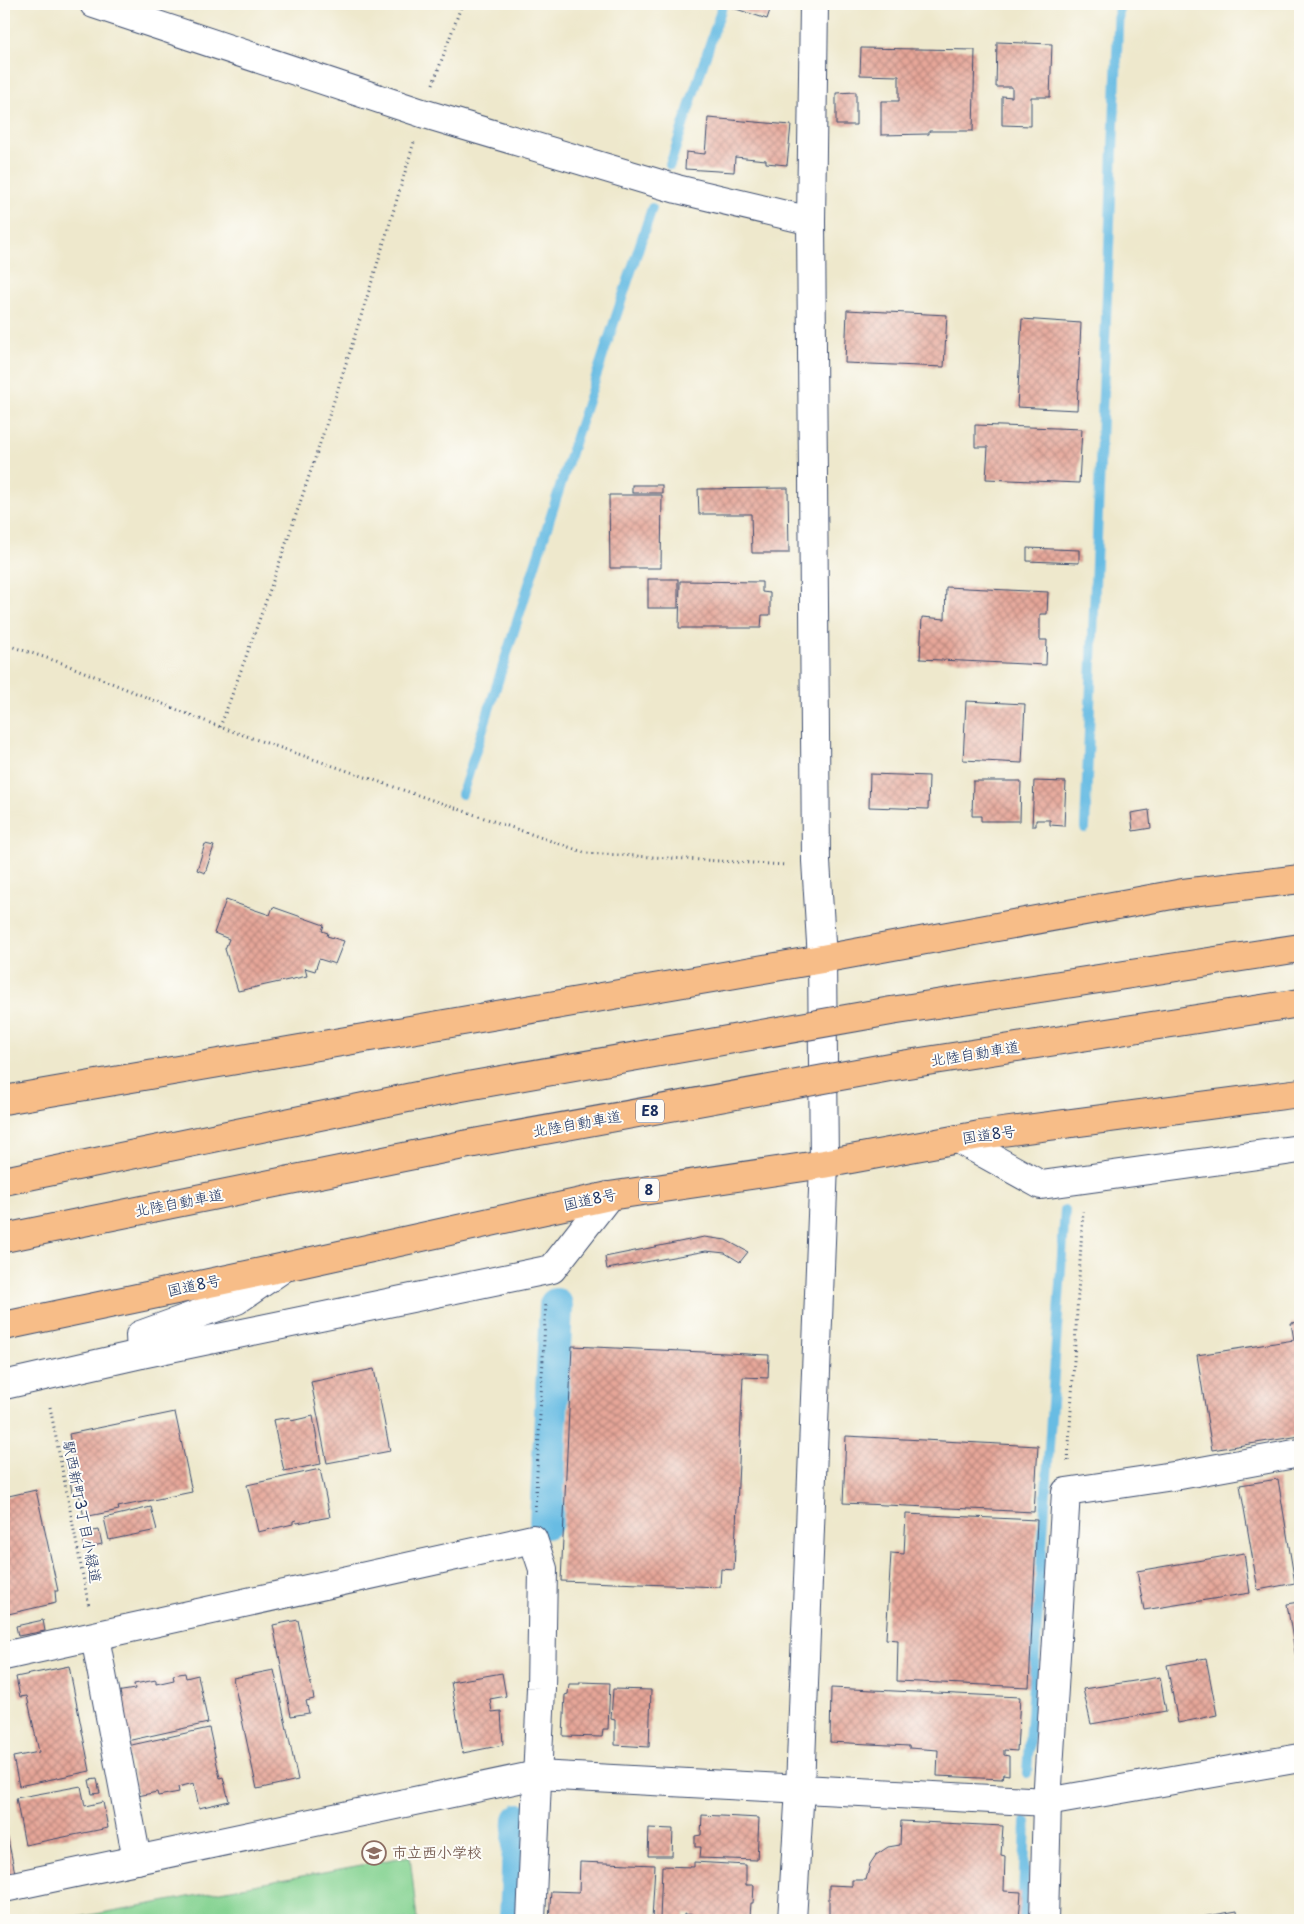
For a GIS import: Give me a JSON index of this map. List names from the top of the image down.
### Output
{
  "streets": {
    "highway": [
      "北陸自動車道",
      "E8",
      "国道8号",
      "8"
    ],
    "path": ["駅西新町3丁目小緑道"]
  },
  "places": {
    "school or university": ["市立西小学校"]
  }
}
